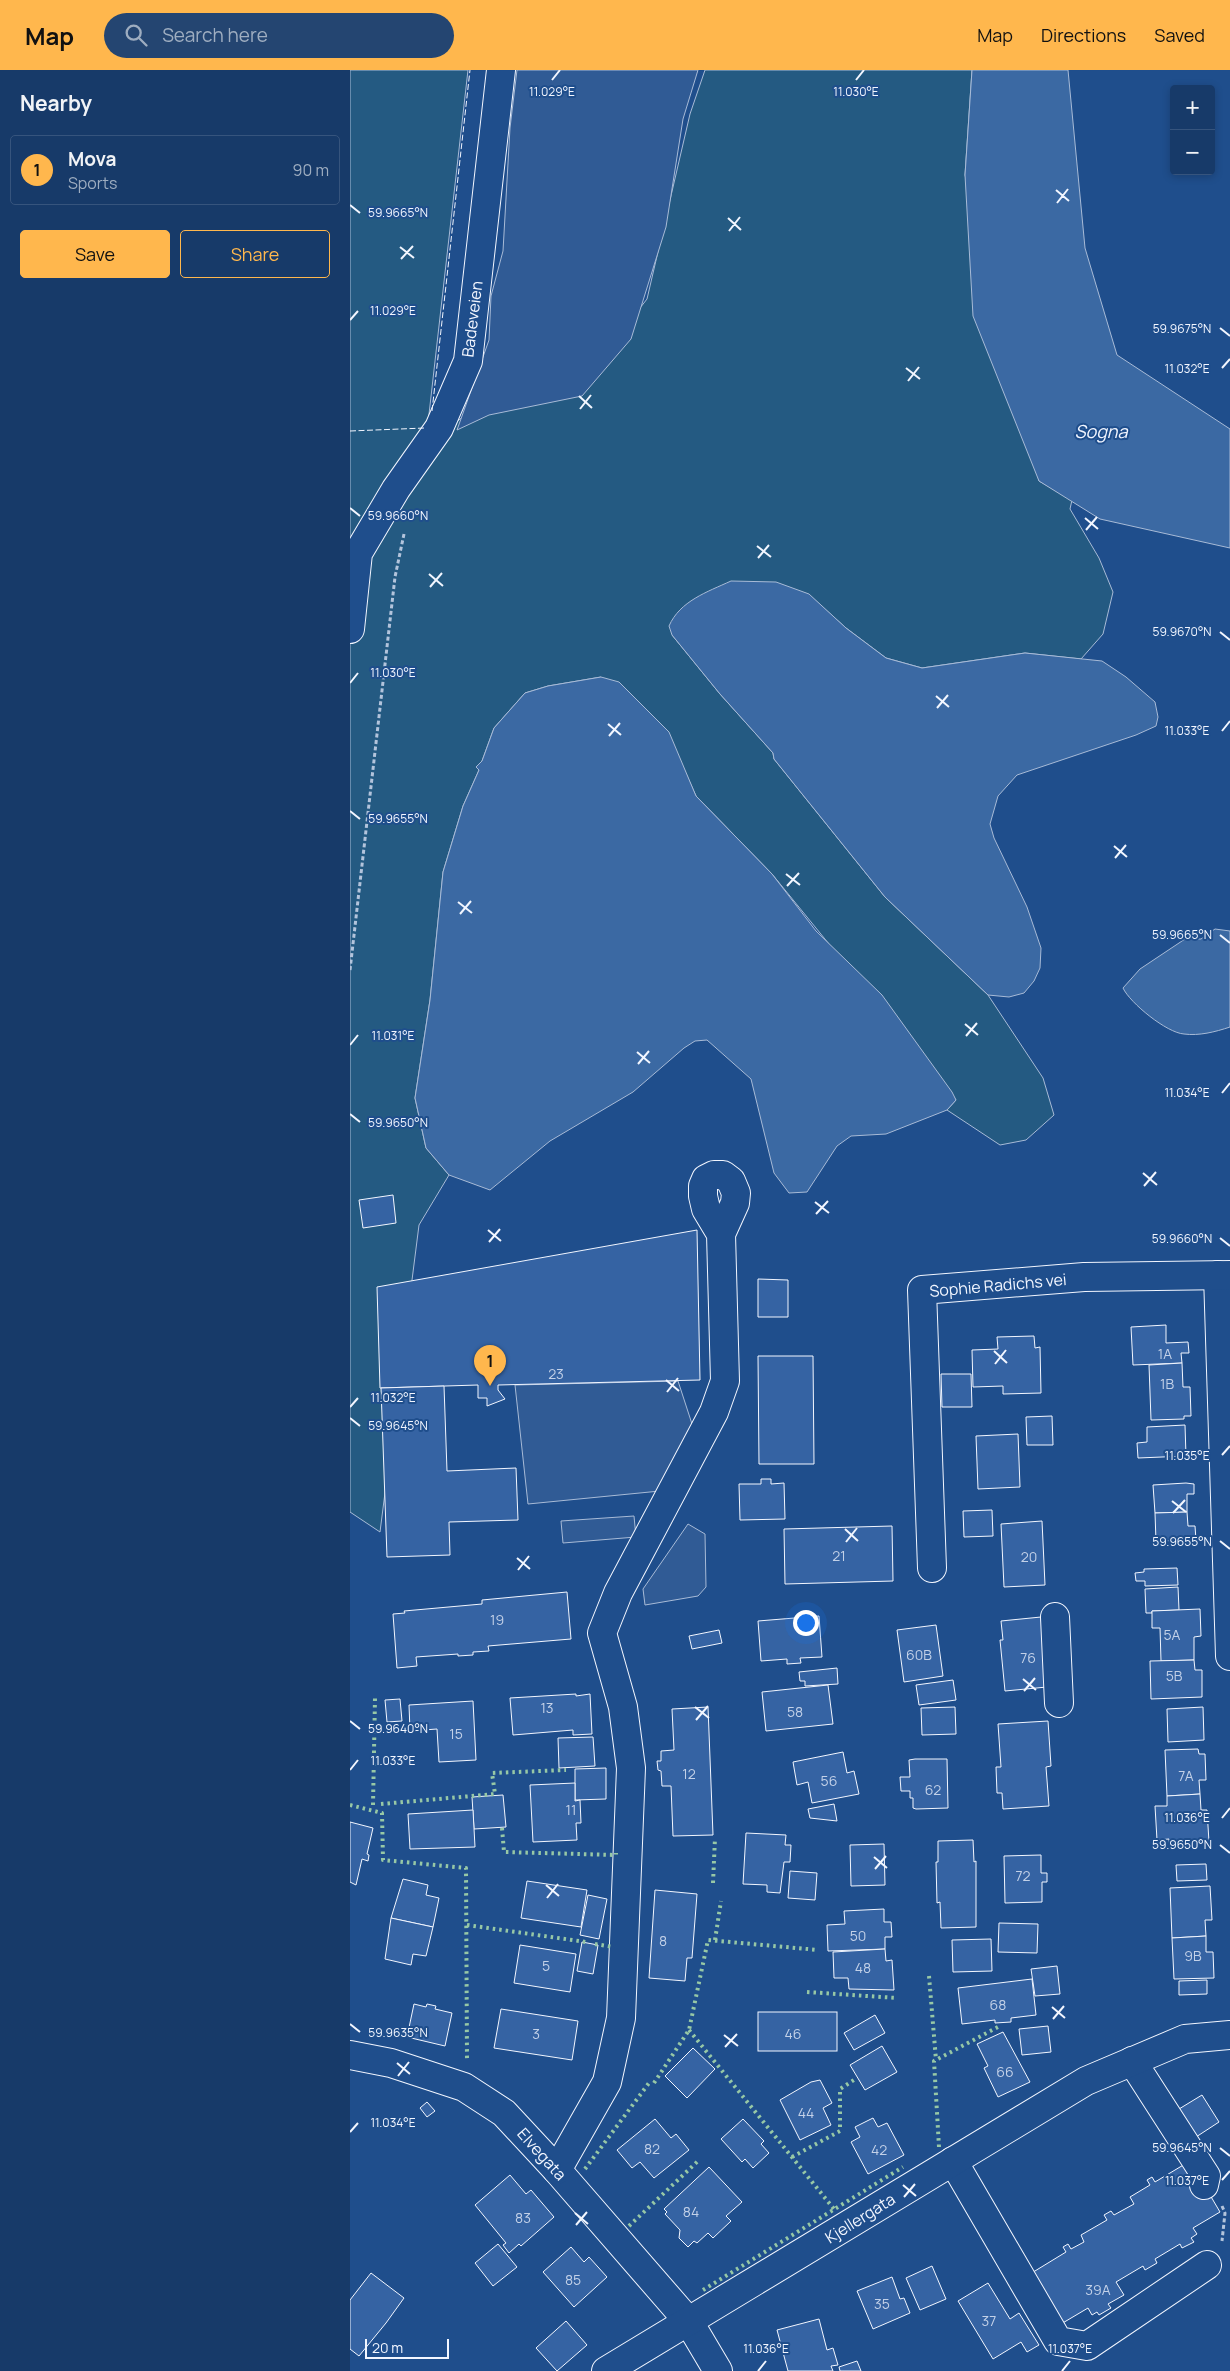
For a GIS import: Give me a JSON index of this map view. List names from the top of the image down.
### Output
{
  "streets": {
    "street": [
      "Badeveien",
      "Sophie Radichs vei",
      "Elvegata",
      "Kjellergata"
    ]
  },
  "crossings": [
    ["Elvegata", "Kjellergata"]
  ],
  "water": ["Sogna"],
  "house_numbers": [
    "1A",
    "23",
    "1B",
    "21",
    "20",
    "19",
    "5A",
    "60B",
    "76",
    "5B",
    "13",
    "58",
    "15",
    "12",
    "7A",
    "56",
    "62",
    "11",
    "72",
    "50",
    "8",
    "9B",
    "5",
    "48",
    "68",
    "3",
    "46",
    "66",
    "44",
    "82",
    "42",
    "84",
    "83",
    "85",
    "39A",
    "35",
    "37"
  ],
  "scale_bar": "20 m",
  "page": {
    "header": "Map",
    "search": "Search here",
    "nav": ["Map", "Directions", "Saved"],
    "heading": "Nearby",
    "map_buttons": ["+", "−"],
    "list": [
      {
        "mark": "1",
        "name": "Mova",
        "note": "Sports",
        "value": "90 m"
      }
    ],
    "buttons": ["Save", "Share"],
    "pins": "1",
    "scale": "20 m"
  },
  "coordinates": [
    "11.029°E",
    "11.030°E",
    "59.9665°N",
    "59.9675°N",
    "11.032°E",
    "59.9660°N",
    "59.9670°N",
    "11.033°E",
    "59.9655°N",
    "11.031°E",
    "11.034°E",
    "59.9650°N",
    "59.9645°N",
    "11.035°E",
    "59.9640°N",
    "11.036°E",
    "59.9635°N",
    "11.037°E"
  ]
}
